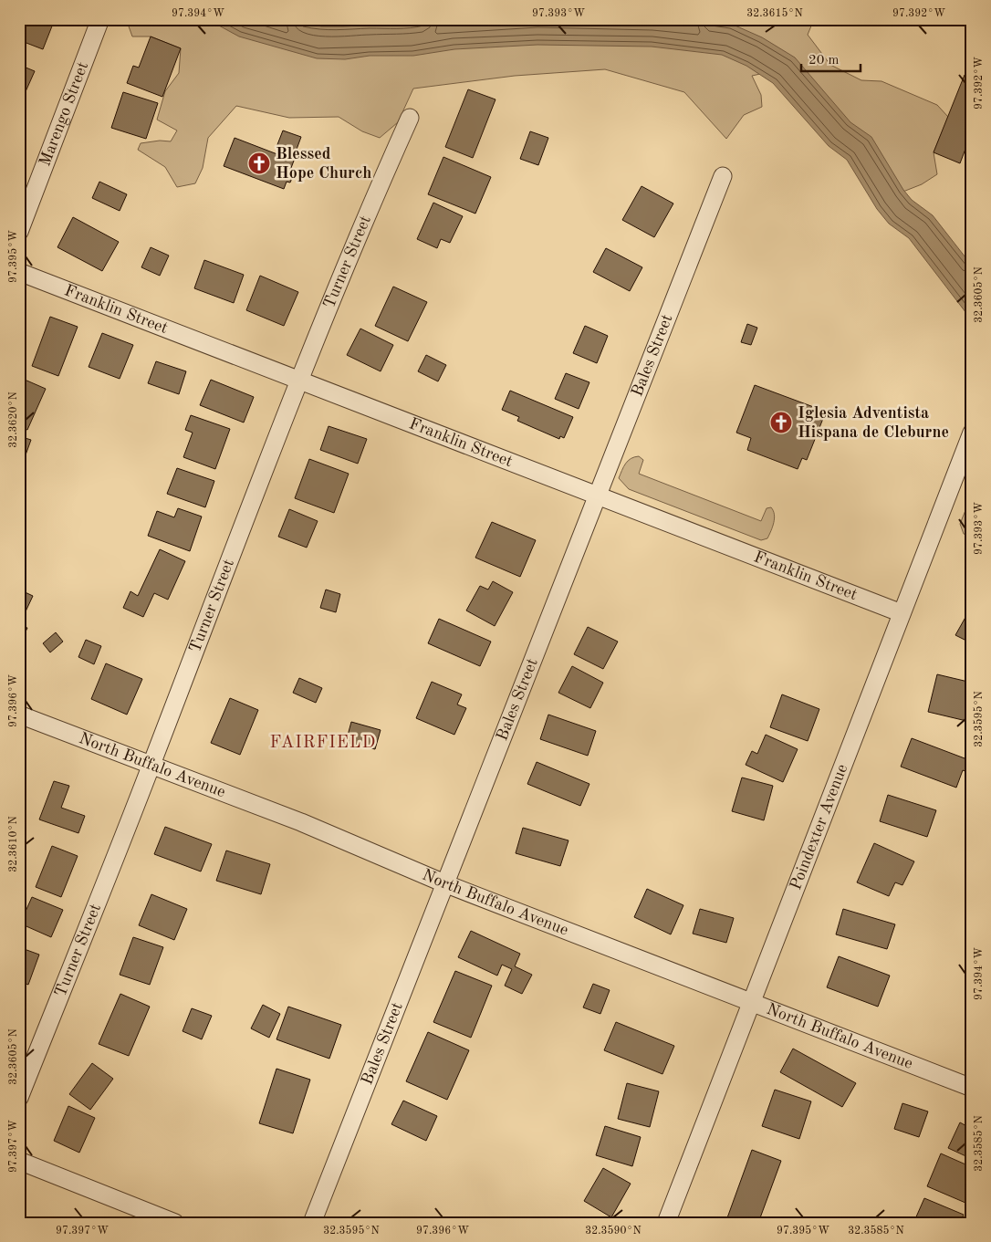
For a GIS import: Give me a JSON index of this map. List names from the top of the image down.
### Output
{
  "streets": {
    "street": [
      "Marengo Street",
      "Turner Street",
      "Franklin Street",
      "Bales Street",
      "North Buffalo Avenue",
      "Poindexter Avenue"
    ]
  },
  "crossings": [
    ["Turner Street", "Franklin Street"],
    ["Turner Street", "North Buffalo Avenue"],
    ["Franklin Street", "Bales Street"],
    ["Franklin Street", "Poindexter Avenue"],
    ["Bales Street", "North Buffalo Avenue"],
    ["North Buffalo Avenue", "Poindexter Avenue"]
  ],
  "districts": ["FAIRFIELD"],
  "places": {
    "church": ["Blessed Hope Church", "Iglesia Adventista Hispana de Cleburne"]
  },
  "scale_bar": "20 m",
  "coordinates": [
    "97.394°W",
    "97.393°W",
    "32.3615°N",
    "97.392°W",
    "97.395°W",
    "32.3605°N",
    "32.3620°N",
    "97.396°W",
    "32.3595°N",
    "32.3610°N",
    "32.3585°N",
    "97.397°W",
    "32.3590°N"
  ]
}
